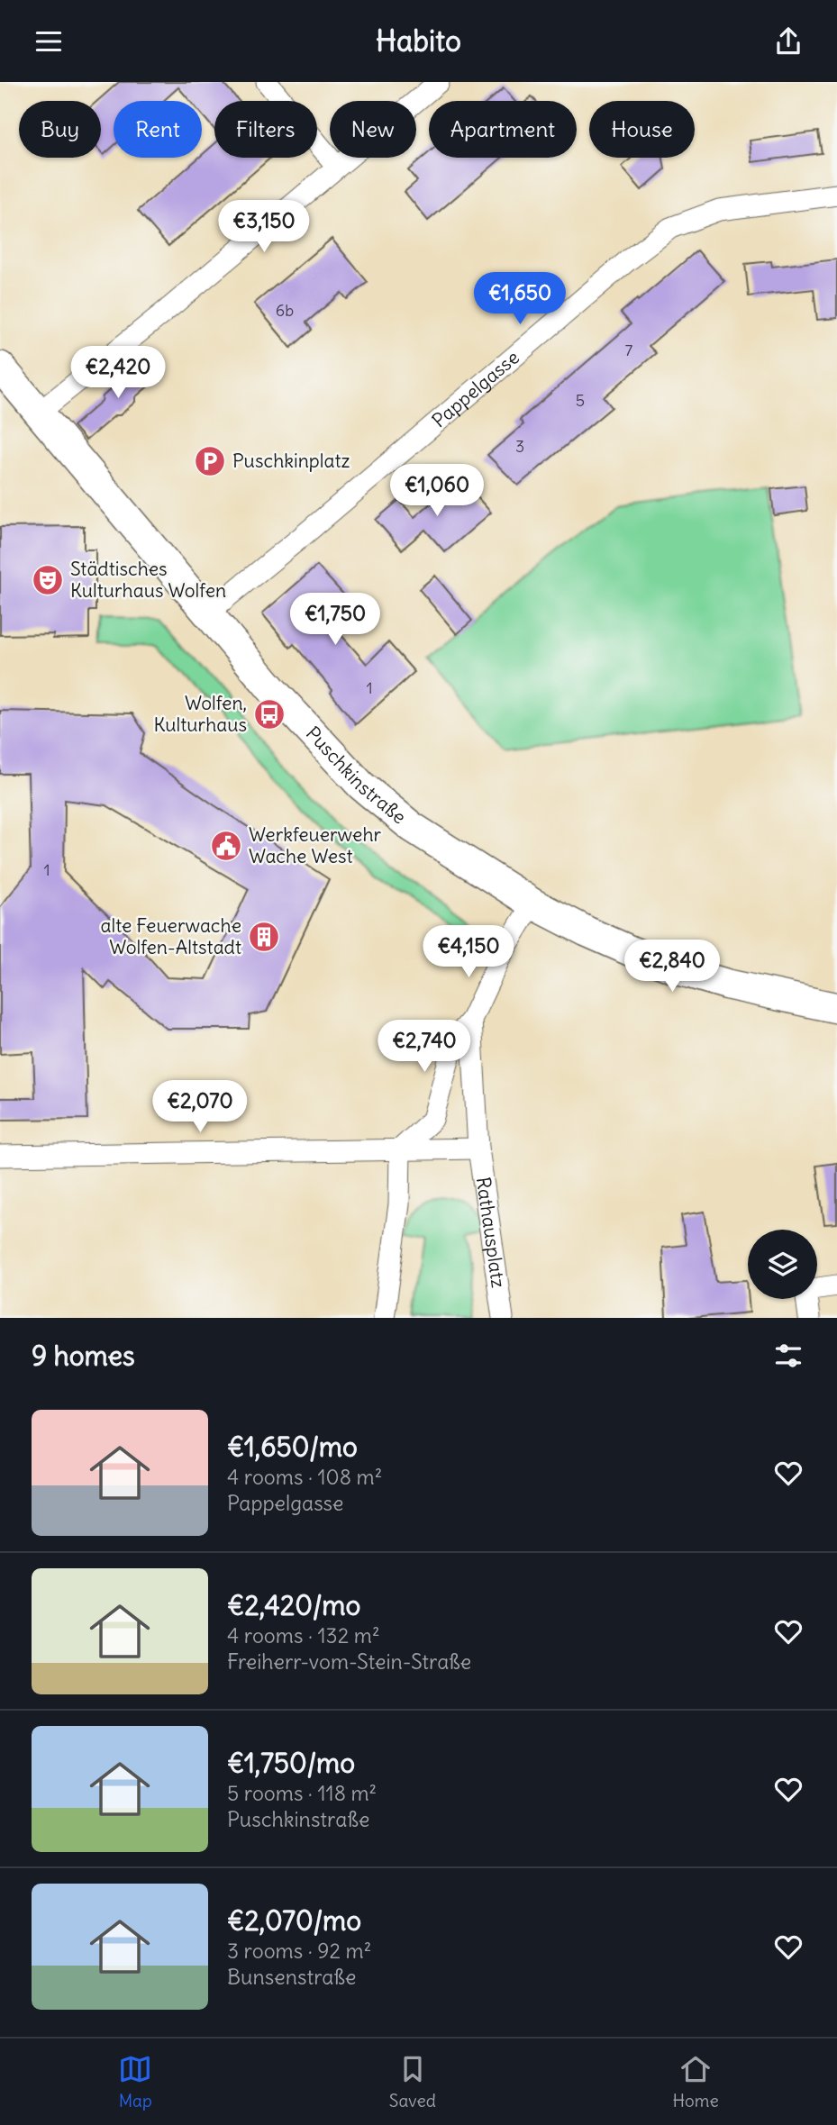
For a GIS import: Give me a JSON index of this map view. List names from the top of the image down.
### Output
{
  "streets": {
    "street": ["Pappelgasse", "Puschkinstraße", "Rathausplatz"]
  },
  "crossings": [
    ["Pappelgasse", "Puschkinstraße"]
  ],
  "places": {
    "parking": ["Puschkinplatz"],
    "theatre": ["Städtisches Kulturhaus Wolfen"],
    "bus stop": ["Wolfen, Kulturhaus"],
    "public building": ["Werkfeuerwehr Wache West"],
    "building": ["alte Feuerwache Wolfen-Altstadt"]
  },
  "house_numbers": [
    "6b",
    "7",
    "5",
    "3",
    "1",
    "1"
  ],
  "page": {
    "header": "Habito",
    "chip": [
      "Buy",
      "Rent",
      "Filters",
      "New",
      "Apartment",
      "House"
    ],
    "price": [
      "€3,150",
      "€1,650",
      "€2,420",
      "€1,060",
      "€1,750",
      "€4,150",
      "€2,840",
      "€2,740",
      "€2,070"
    ],
    "heading": "9 homes",
    "list": [
      {
        "name": "€1,650/mo",
        "note": "4 rooms · 108 m² · Pappelgasse"
      },
      {
        "name": "€2,420/mo",
        "note": "4 rooms · 132 m² · Freiherr-vom-Stein-Straße"
      },
      {
        "name": "€1,750/mo",
        "note": "5 rooms · 118 m² · Puschkinstraße"
      },
      {
        "name": "€2,070/mo",
        "note": "3 rooms · 92 m² · Bunsenstraße"
      }
    ],
    "tabs": ["Map", "Saved", "Home"]
  }
}
